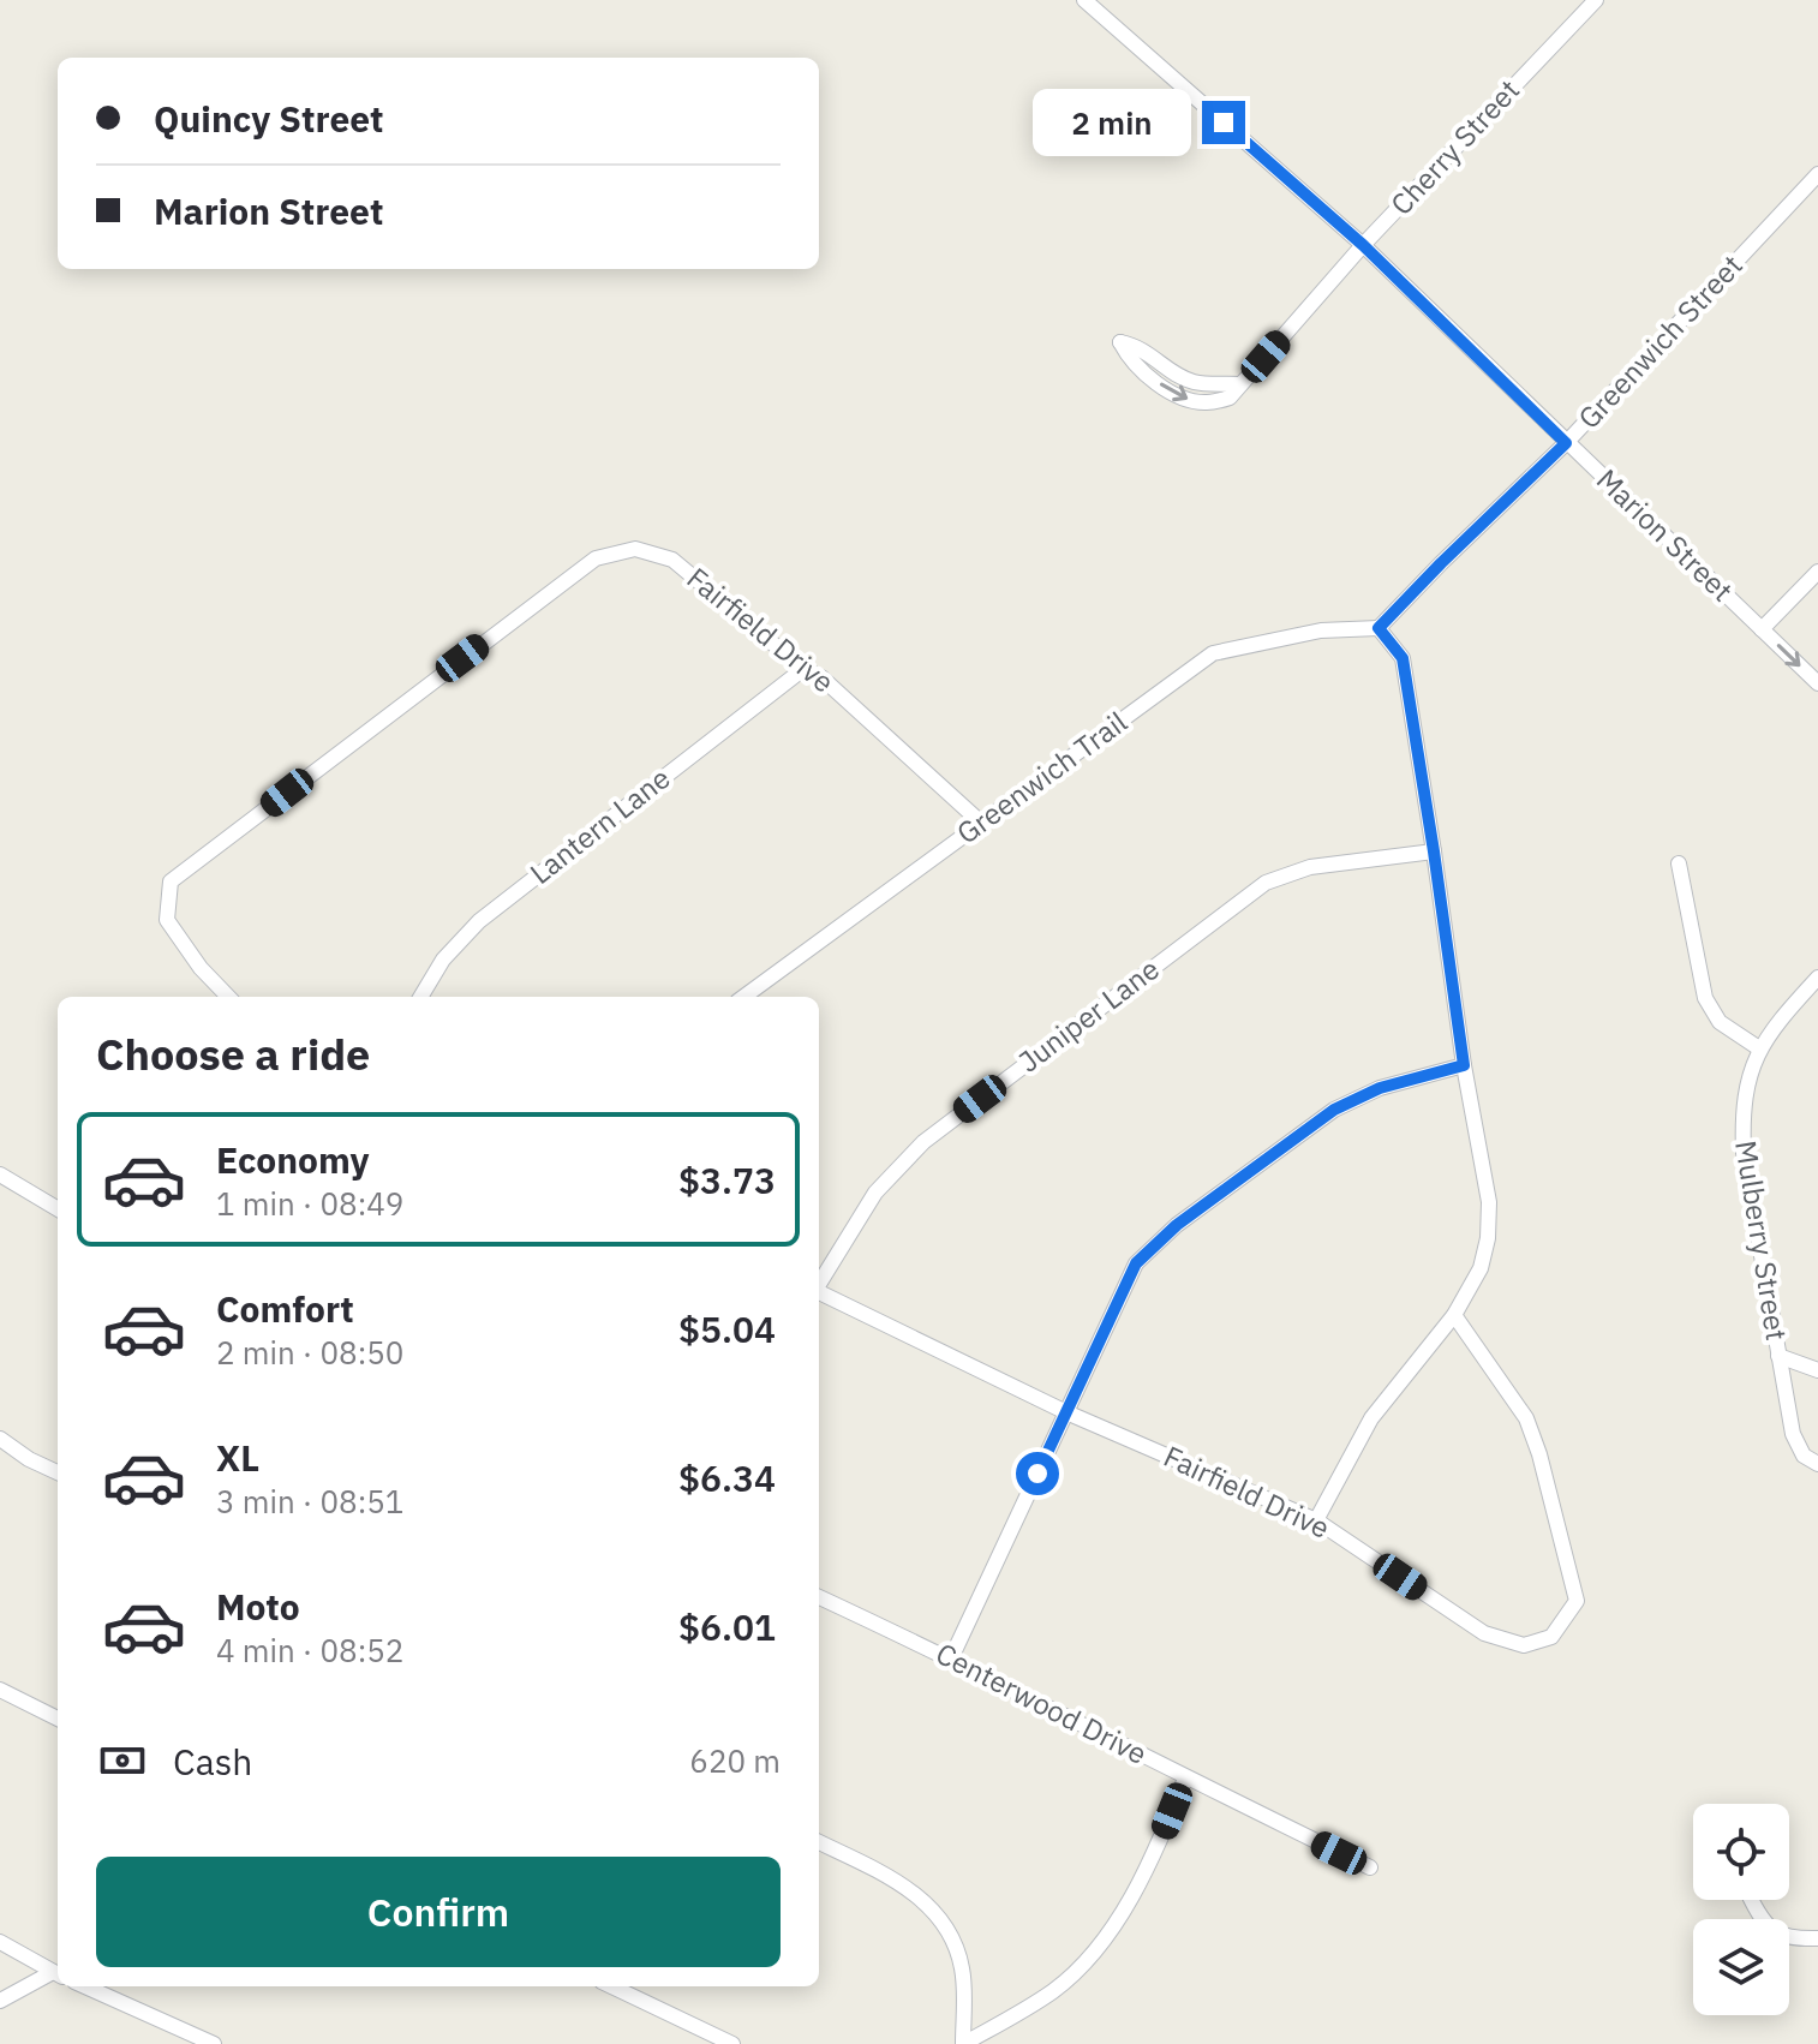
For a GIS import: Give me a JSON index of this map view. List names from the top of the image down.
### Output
{
  "streets": {
    "street": [
      "Cherry Street",
      "Greenwich Street",
      "Marion Street",
      "Fairfield Drive",
      "Greenwich Trail",
      "Lantern Lane",
      "Juniper Lane",
      "Mulberry Street",
      "Centerwood Drive"
    ]
  },
  "crossings": [
    ["Cherry Street", "Marion Street"],
    ["Greenwich Street", "Marion Street"],
    ["Greenwich Street", "Greenwich Trail"],
    ["Fairfield Drive", "Greenwich Trail"],
    ["Fairfield Drive", "Lantern Lane"]
  ],
  "page": {
    "banner": ["Quincy Street", "Marion Street"],
    "bubble": "2 min",
    "heading": "Choose a ride",
    "list": [
      {
        "name": "Economy",
        "note": "1 min · 08:49",
        "value": "$3.73"
      },
      {
        "name": "Comfort",
        "note": "2 min · 08:50",
        "value": "$5.04"
      },
      {
        "name": "XL",
        "note": "3 min · 08:51",
        "value": "$6.34"
      },
      {
        "name": "Moto",
        "note": "4 min · 08:52",
        "value": "$6.01"
      }
    ],
    "pay": ["Cash", "620 m"],
    "buttons": "Confirm"
  }
}
